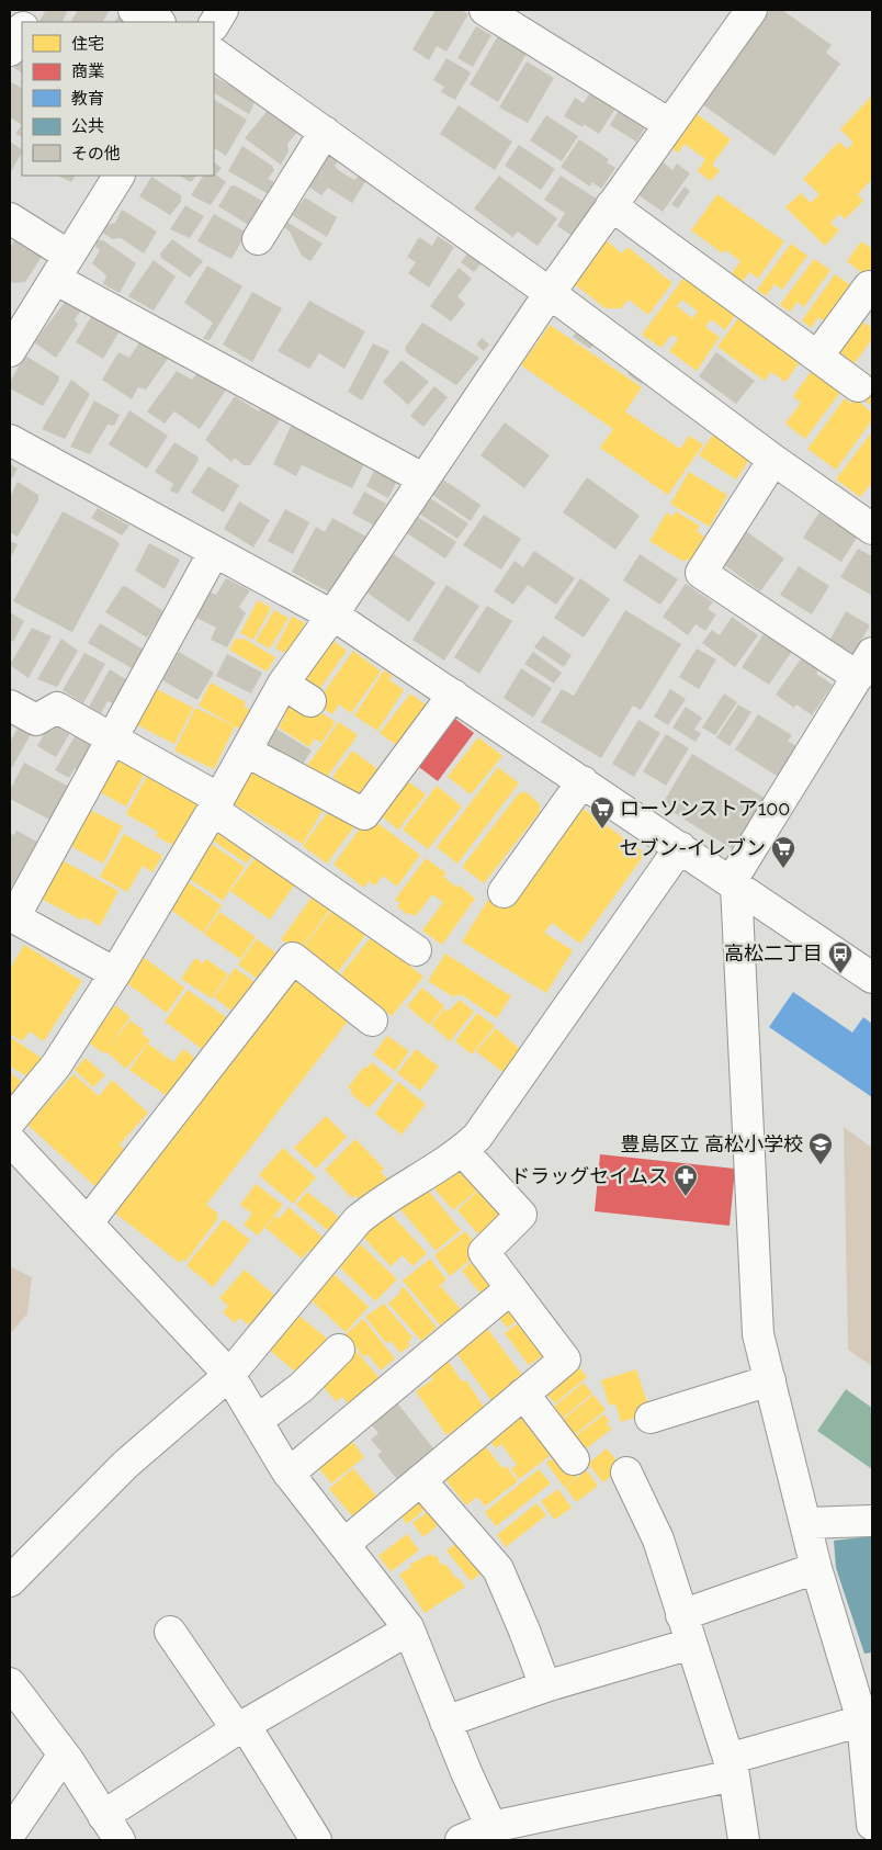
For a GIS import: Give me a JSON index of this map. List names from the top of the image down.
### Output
{
  "places": {
    "supermarket": ["ローソンストア100", "セブン-イレブン"],
    "bus stop": ["高松二丁目"],
    "school or university": ["豊島区立 高松小学校"],
    "pharmacy": ["ドラッグセイムス"]
  },
  "legend": [
    "住宅",
    "商業",
    "教育",
    "公共",
    "その他"
  ]
}
